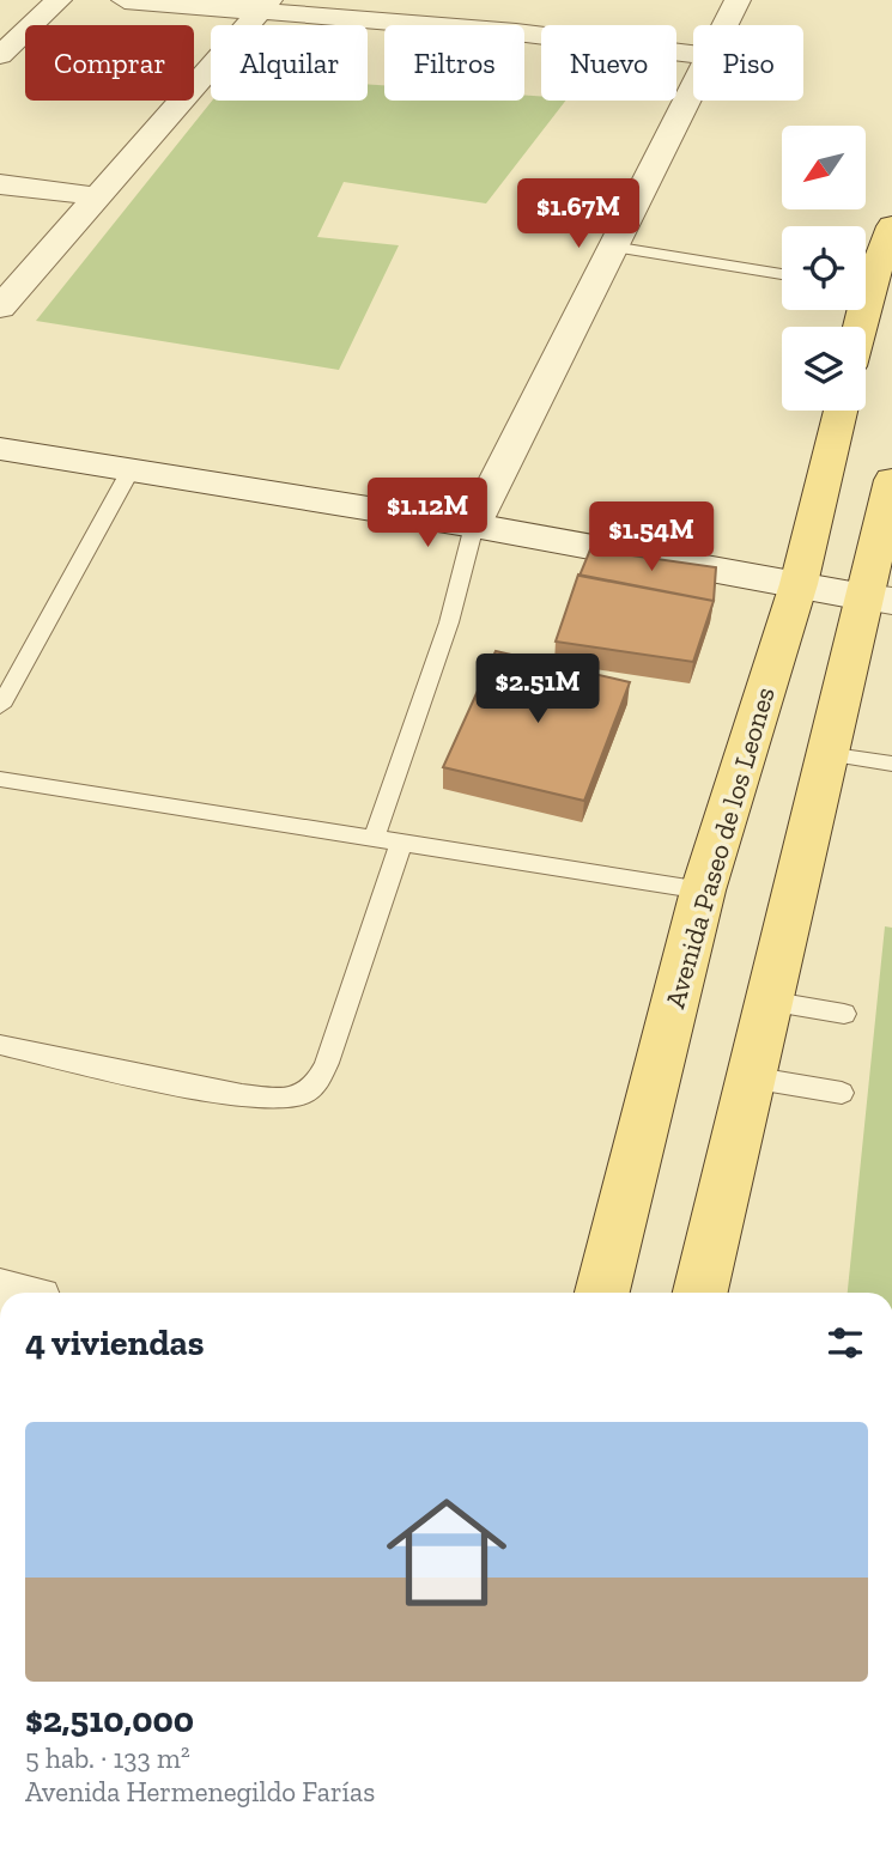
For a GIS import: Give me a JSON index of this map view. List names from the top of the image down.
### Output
{
  "streets": {
    "main road": ["Avenida Paseo de los Leones"]
  },
  "north": "bottom left",
  "page": {
    "chip": [
      "Comprar",
      "Alquilar",
      "Filtros",
      "Nuevo",
      "Piso"
    ],
    "price": [
      "$1.67M",
      "$1.12M",
      "$1.54M",
      "$2.51M"
    ],
    "heading": "4 viviendas",
    "list": [
      {
        "name": "$2,510,000",
        "note": "5 hab. · 133 m² · Avenida Hermenegildo Farías"
      }
    ]
  }
}
